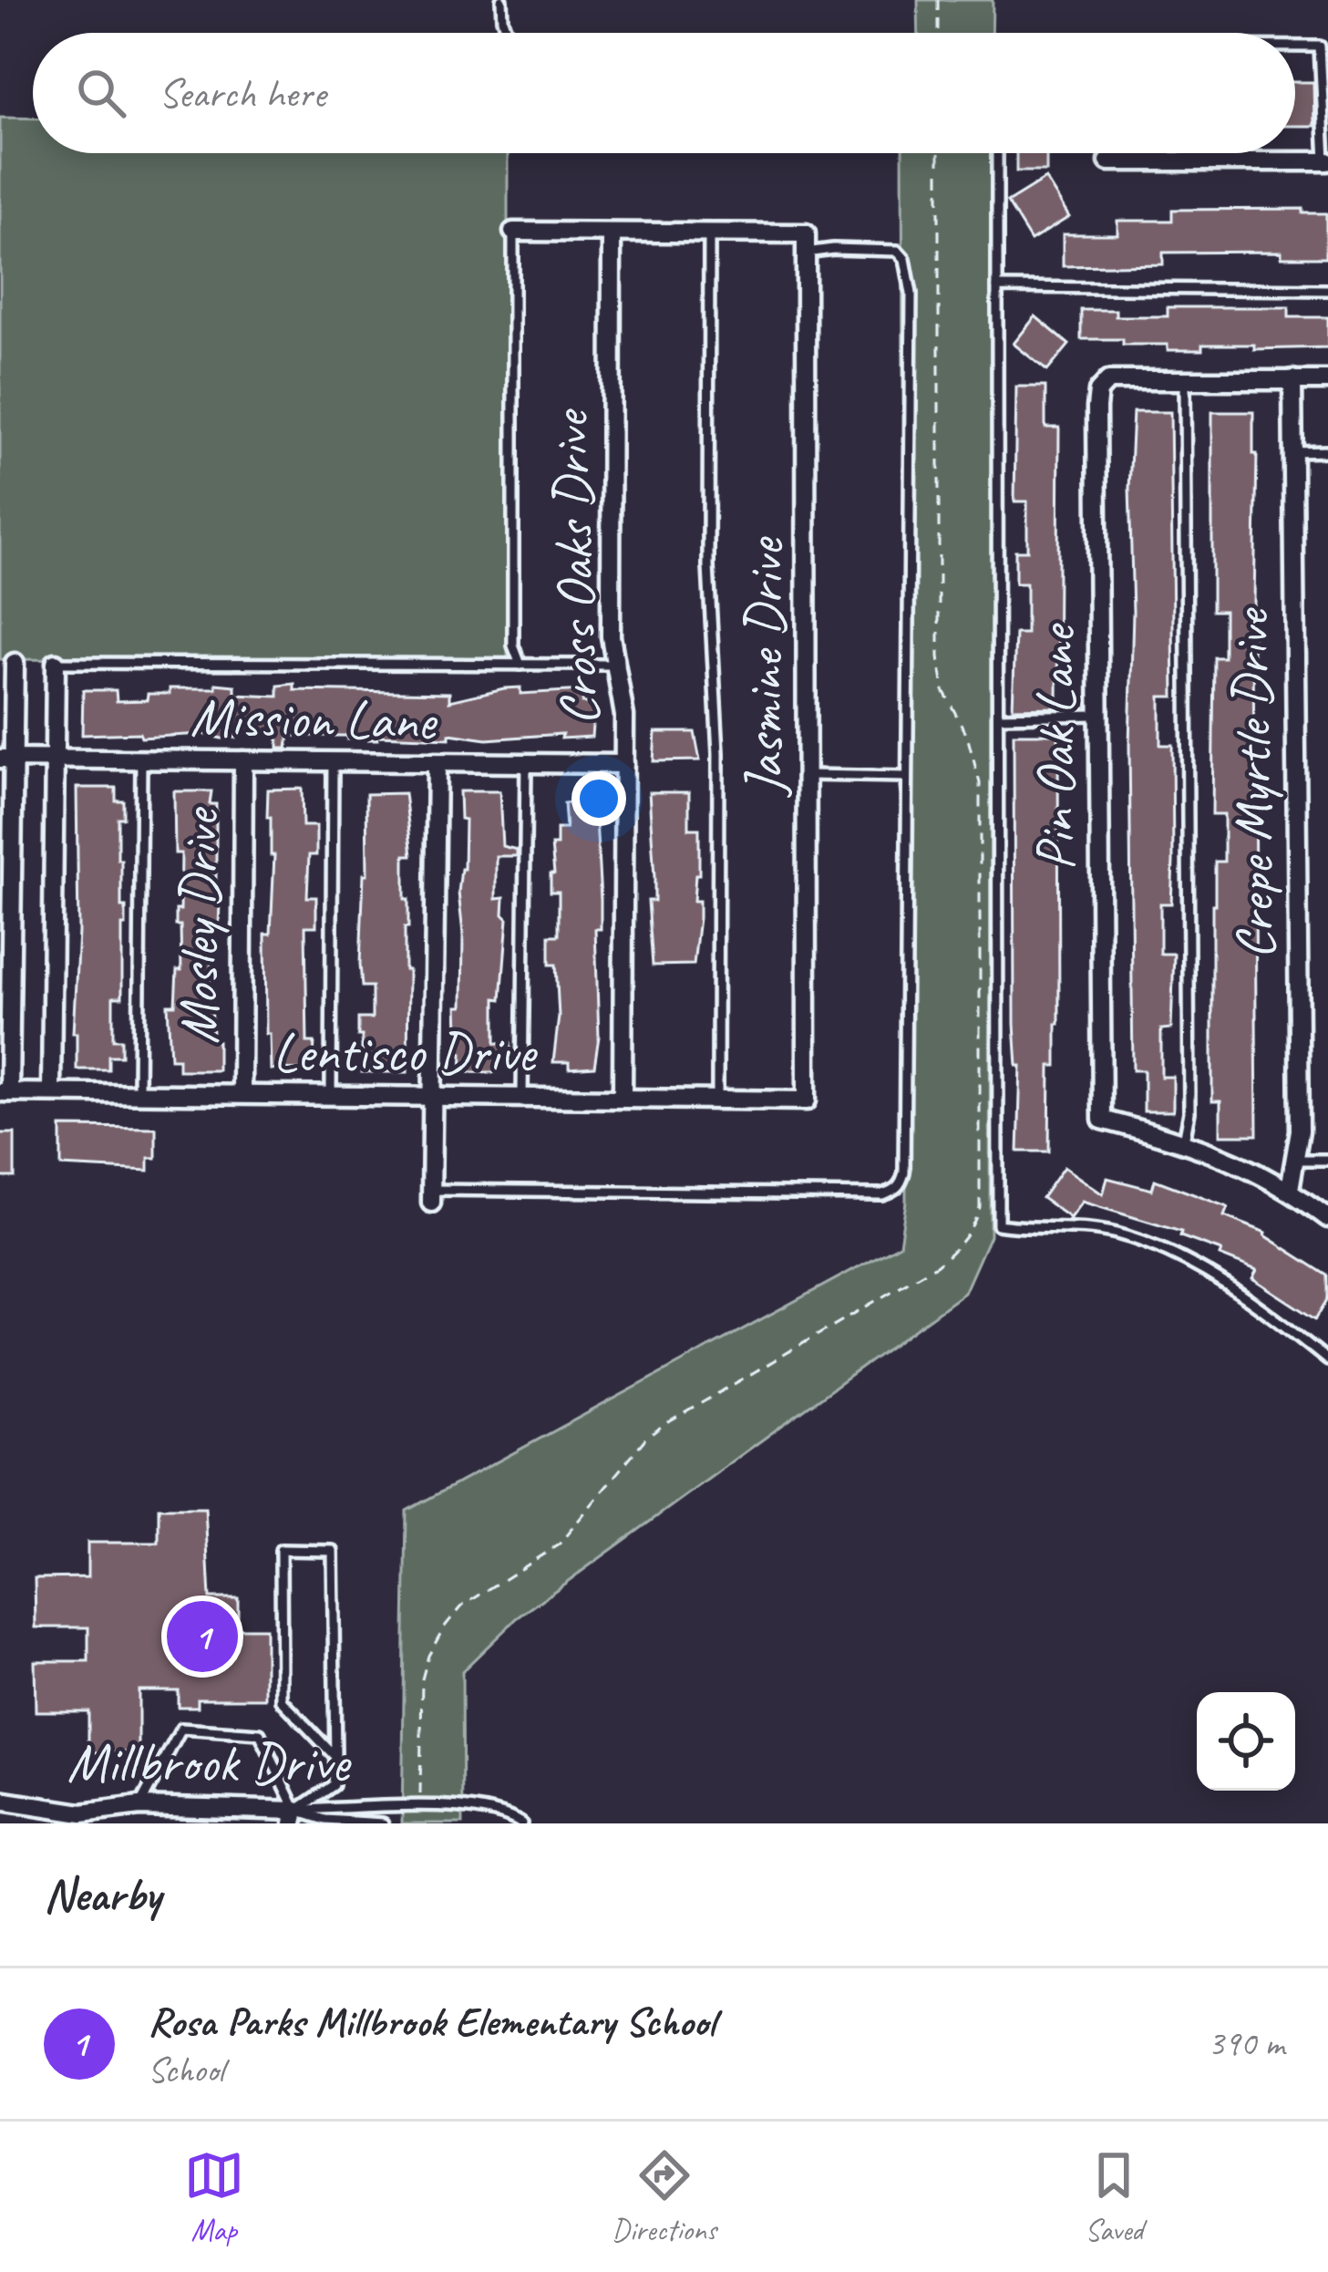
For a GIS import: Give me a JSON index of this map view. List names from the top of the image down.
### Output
{
  "streets": {
    "street": [
      "Cross Oaks Drive",
      "Jasmine Drive",
      "Mission Lane",
      "Pin Oak Lane",
      "Crepe Myrtle Drive",
      "Mosley Drive",
      "Lentisco Drive",
      "Millbrook Drive"
    ]
  },
  "crossings": [
    ["Cross Oaks Drive", "Mission Lane"],
    ["Cross Oaks Drive", "Lentisco Drive"],
    ["Jasmine Drive", "Lentisco Drive"],
    ["Mission Lane", "Mosley Drive"],
    ["Mosley Drive", "Lentisco Drive"]
  ],
  "page": {
    "search": "Search here",
    "pins": "1",
    "heading": "Nearby",
    "list": [
      {
        "mark": "1",
        "name": "Rosa Parks Millbrook Elementary School",
        "note": "School",
        "value": "390 m"
      }
    ],
    "nav": ["Map", "Directions", "Saved"]
  }
}
